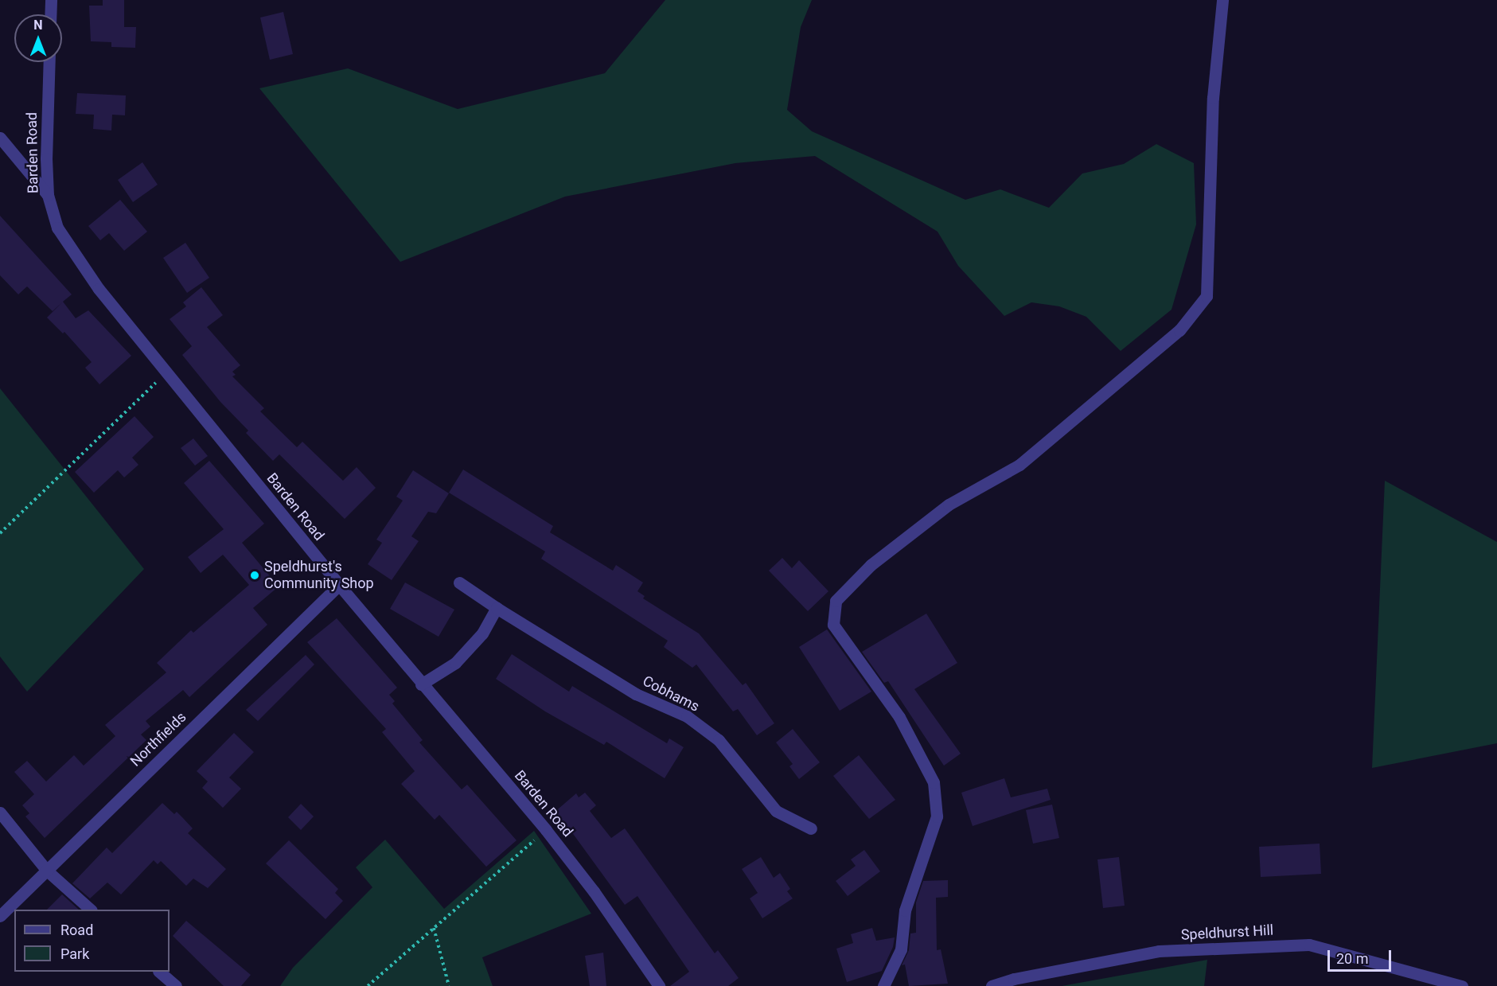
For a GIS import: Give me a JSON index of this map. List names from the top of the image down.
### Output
{
  "streets": {
    "street": [
      "Barden Road",
      "Cobhams",
      "Northfields",
      "Speldhurst Hill"
    ]
  },
  "crossings": [
    ["Barden Road", "Northfields"]
  ],
  "places": ["Speldhurst's Community Shop"],
  "legend": ["Road", "Park"],
  "scale_bar": "20 m",
  "north": "top"
}
